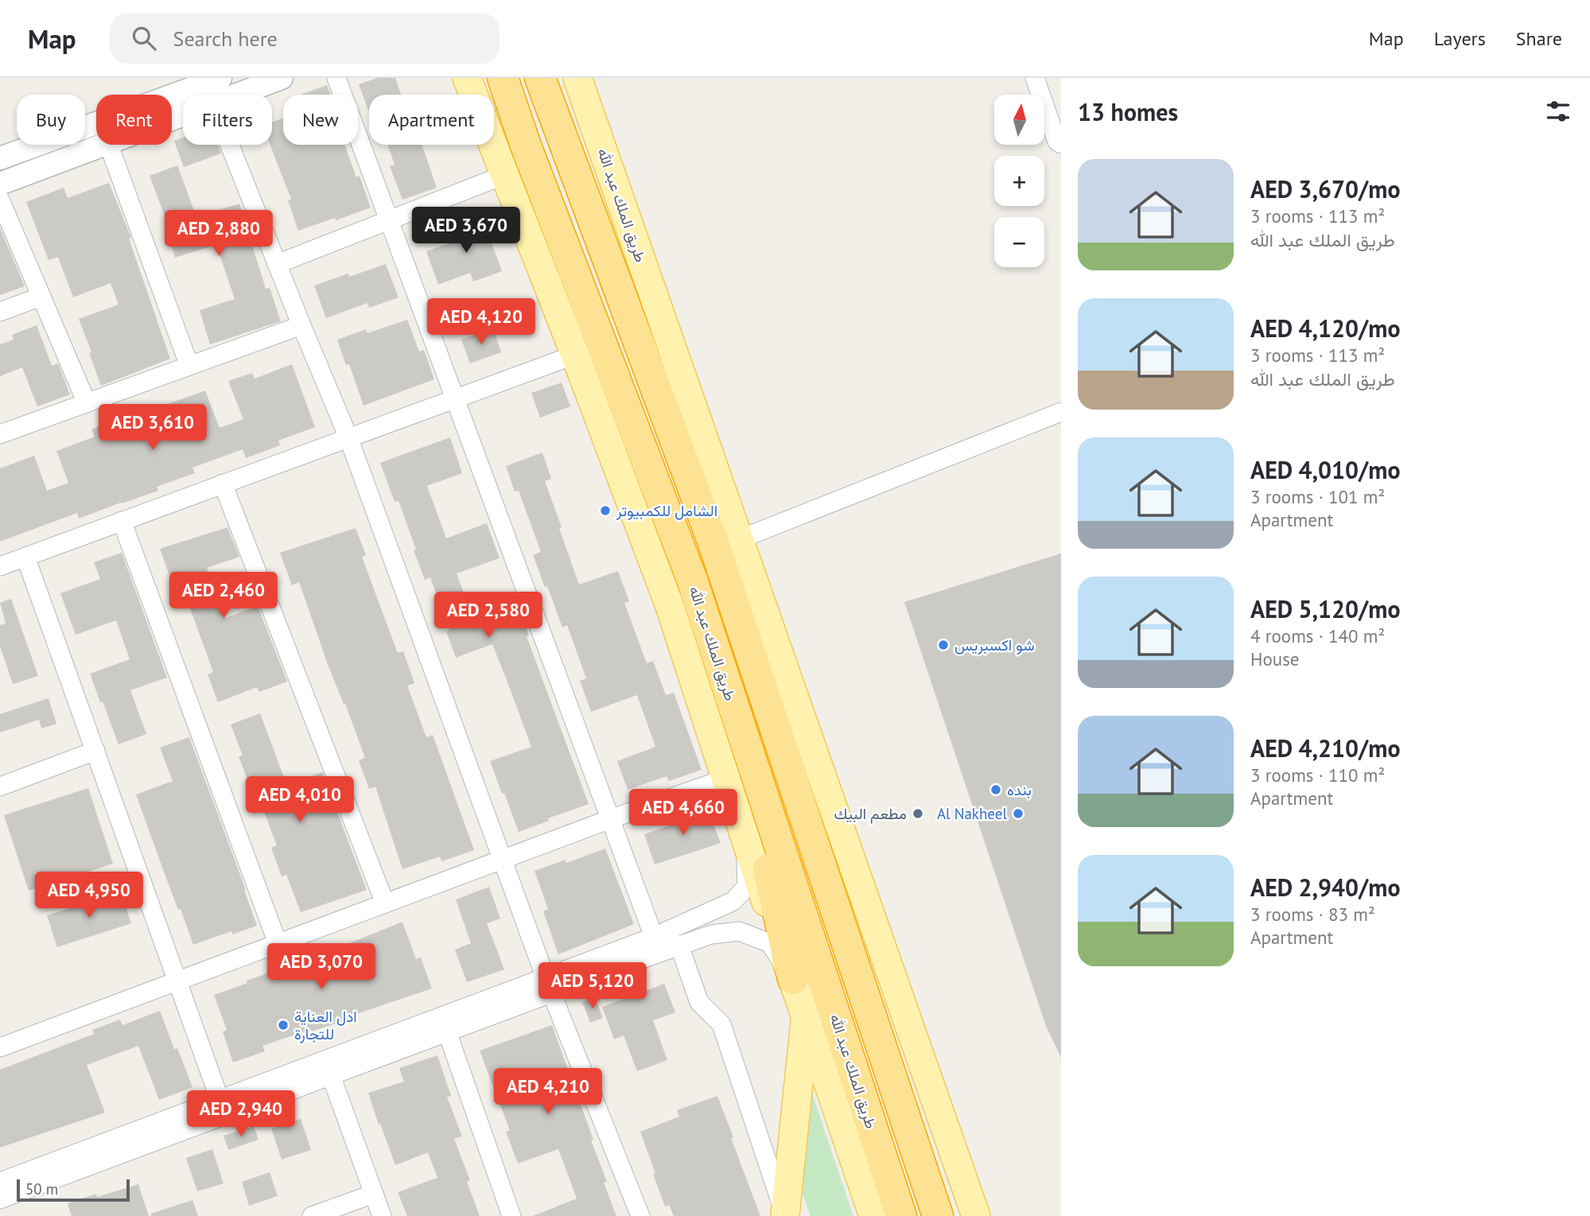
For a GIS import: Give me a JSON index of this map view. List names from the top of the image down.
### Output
{
  "streets": {
    "highway": ["طريق الملك عبد الله"]
  },
  "places": [
    "الشامل للكمبيوتر",
    "شو اكسبريس",
    "بنده",
    "مطعم البيك",
    "Al Nakheel",
    "ادل العناية للتجارة"
  ],
  "scale_bar": "50 m",
  "north": "top",
  "page": {
    "header": "Map",
    "search": "Search here",
    "nav": ["Map", "Layers", "Share"],
    "heading": "13 homes",
    "map_buttons": ["+", "−"],
    "chip": [
      "Buy",
      "Rent",
      "Filters",
      "New",
      "Apartment"
    ],
    "list": [
      {
        "name": "AED 3,670/mo",
        "note": "3 rooms · 113 m² · طريق الملك عبد الله"
      },
      {
        "name": "AED 4,120/mo",
        "note": "3 rooms · 113 m² · طريق الملك عبد الله"
      },
      {
        "name": "AED 4,010/mo",
        "note": "3 rooms · 101 m² · Apartment"
      },
      {
        "name": "AED 5,120/mo",
        "note": "4 rooms · 140 m² · House"
      },
      {
        "name": "AED 4,210/mo",
        "note": "3 rooms · 110 m² · Apartment"
      },
      {
        "name": "AED 2,940/mo",
        "note": "3 rooms · 83 m² · Apartment"
      }
    ],
    "price": [
      "AED 3,670",
      "AED 2,880",
      "AED 4,120",
      "AED 3,610",
      "AED 2,460",
      "AED 2,580",
      "AED 4,010",
      "AED 4,660",
      "AED 4,950",
      "AED 3,070",
      "AED 5,120",
      "AED 4,210",
      "AED 2,940"
    ],
    "scale": "50 m"
  }
}
